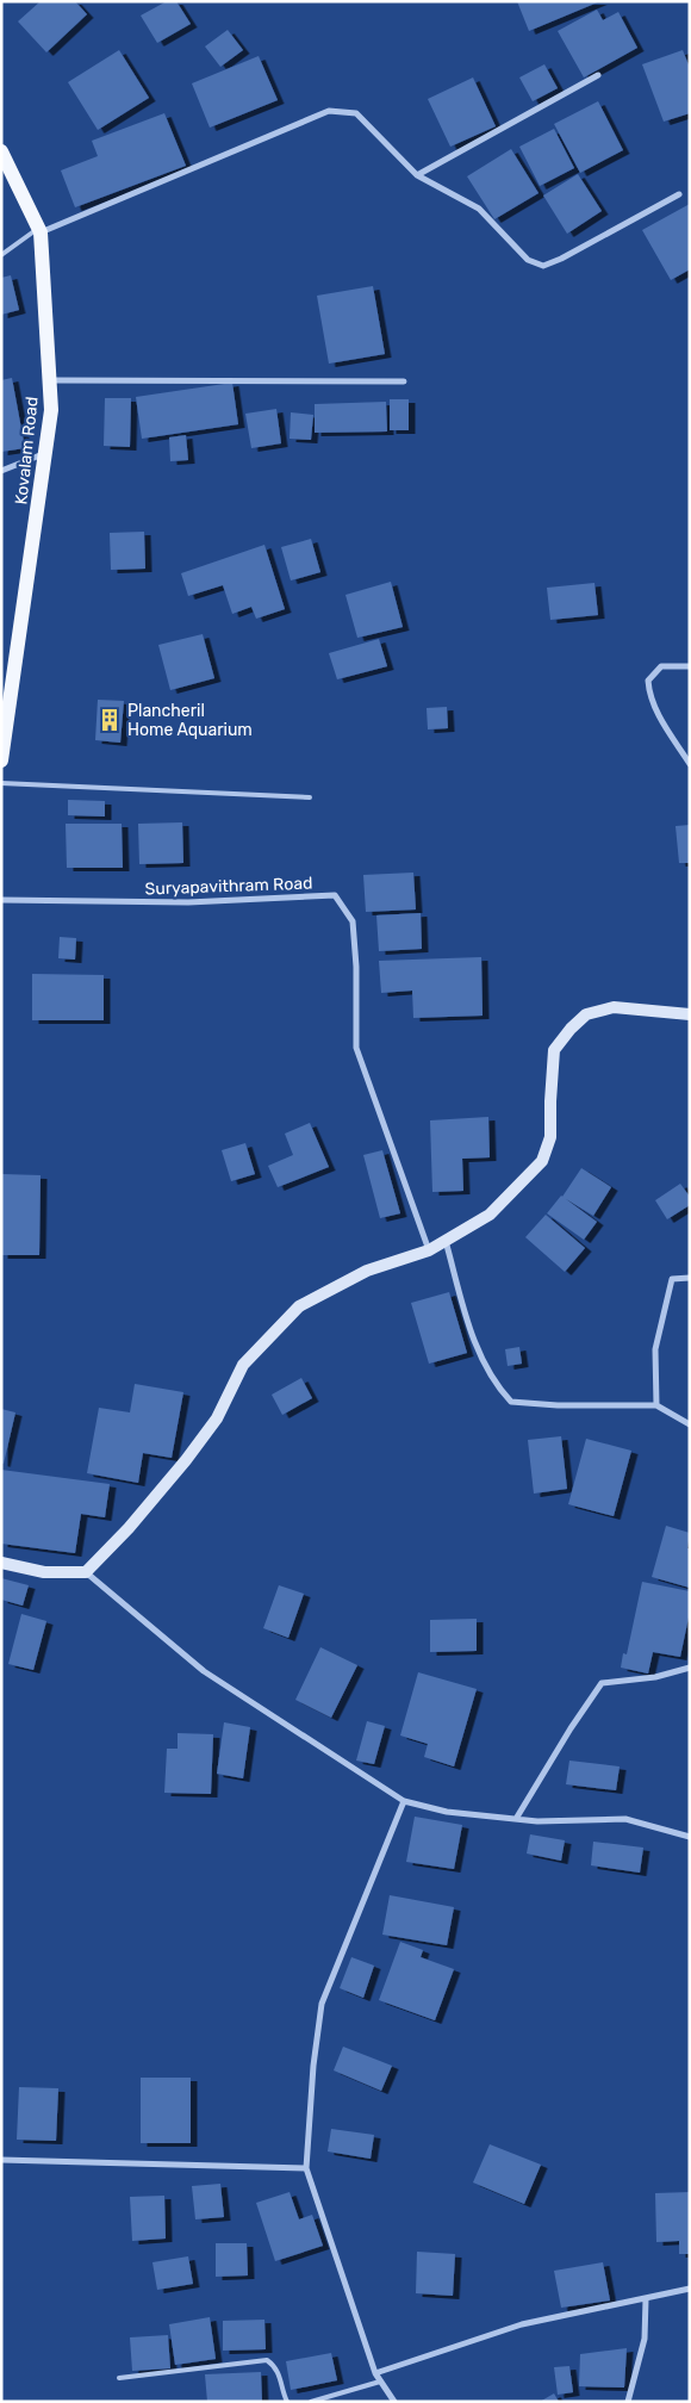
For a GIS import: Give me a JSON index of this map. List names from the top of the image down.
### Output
{
  "streets": {
    "main road": ["Kovalam Road"],
    "street": ["Suryapavithram Road"]
  },
  "places": {
    "building": ["Plancheril Home Aquarium"]
  }
}
